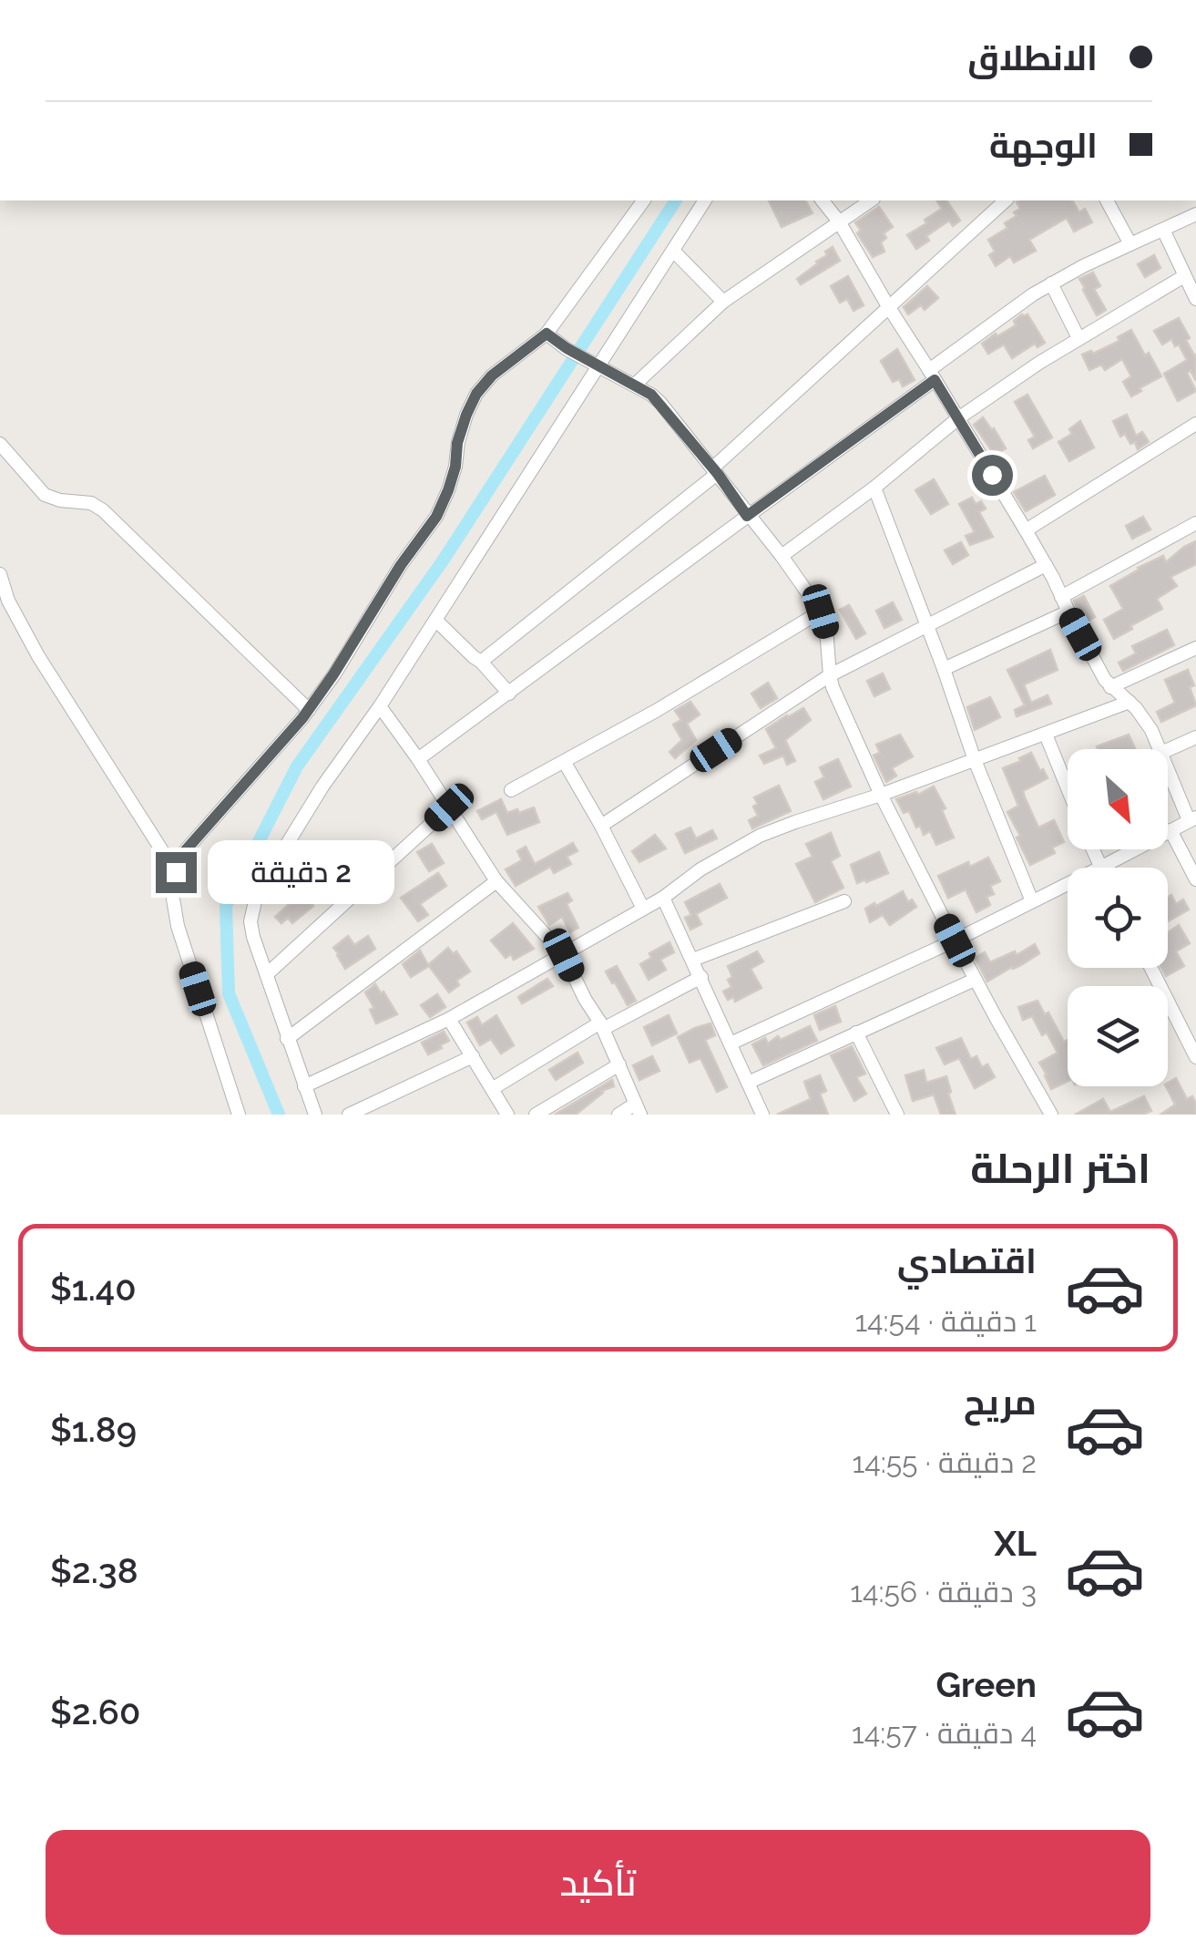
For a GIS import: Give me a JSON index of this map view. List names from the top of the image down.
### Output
{
  "north": "bottom right",
  "page": {
    "banner": ["الانطلاق", "الوجهة"],
    "bubble": "2 دقيقة",
    "heading": "اختر الرحلة",
    "list": [
      {
        "name": "اقتصادي",
        "note": "1 دقيقة · 14:54",
        "value": "$1.40"
      },
      {
        "name": "مريح",
        "note": "2 دقيقة · 14:55",
        "value": "$1.89"
      },
      {
        "name": "XL",
        "note": "3 دقيقة · 14:56",
        "value": "$2.38"
      },
      {
        "name": "Green",
        "note": "4 دقيقة · 14:57",
        "value": "$2.60"
      }
    ],
    "buttons": "تأكيد"
  }
}
